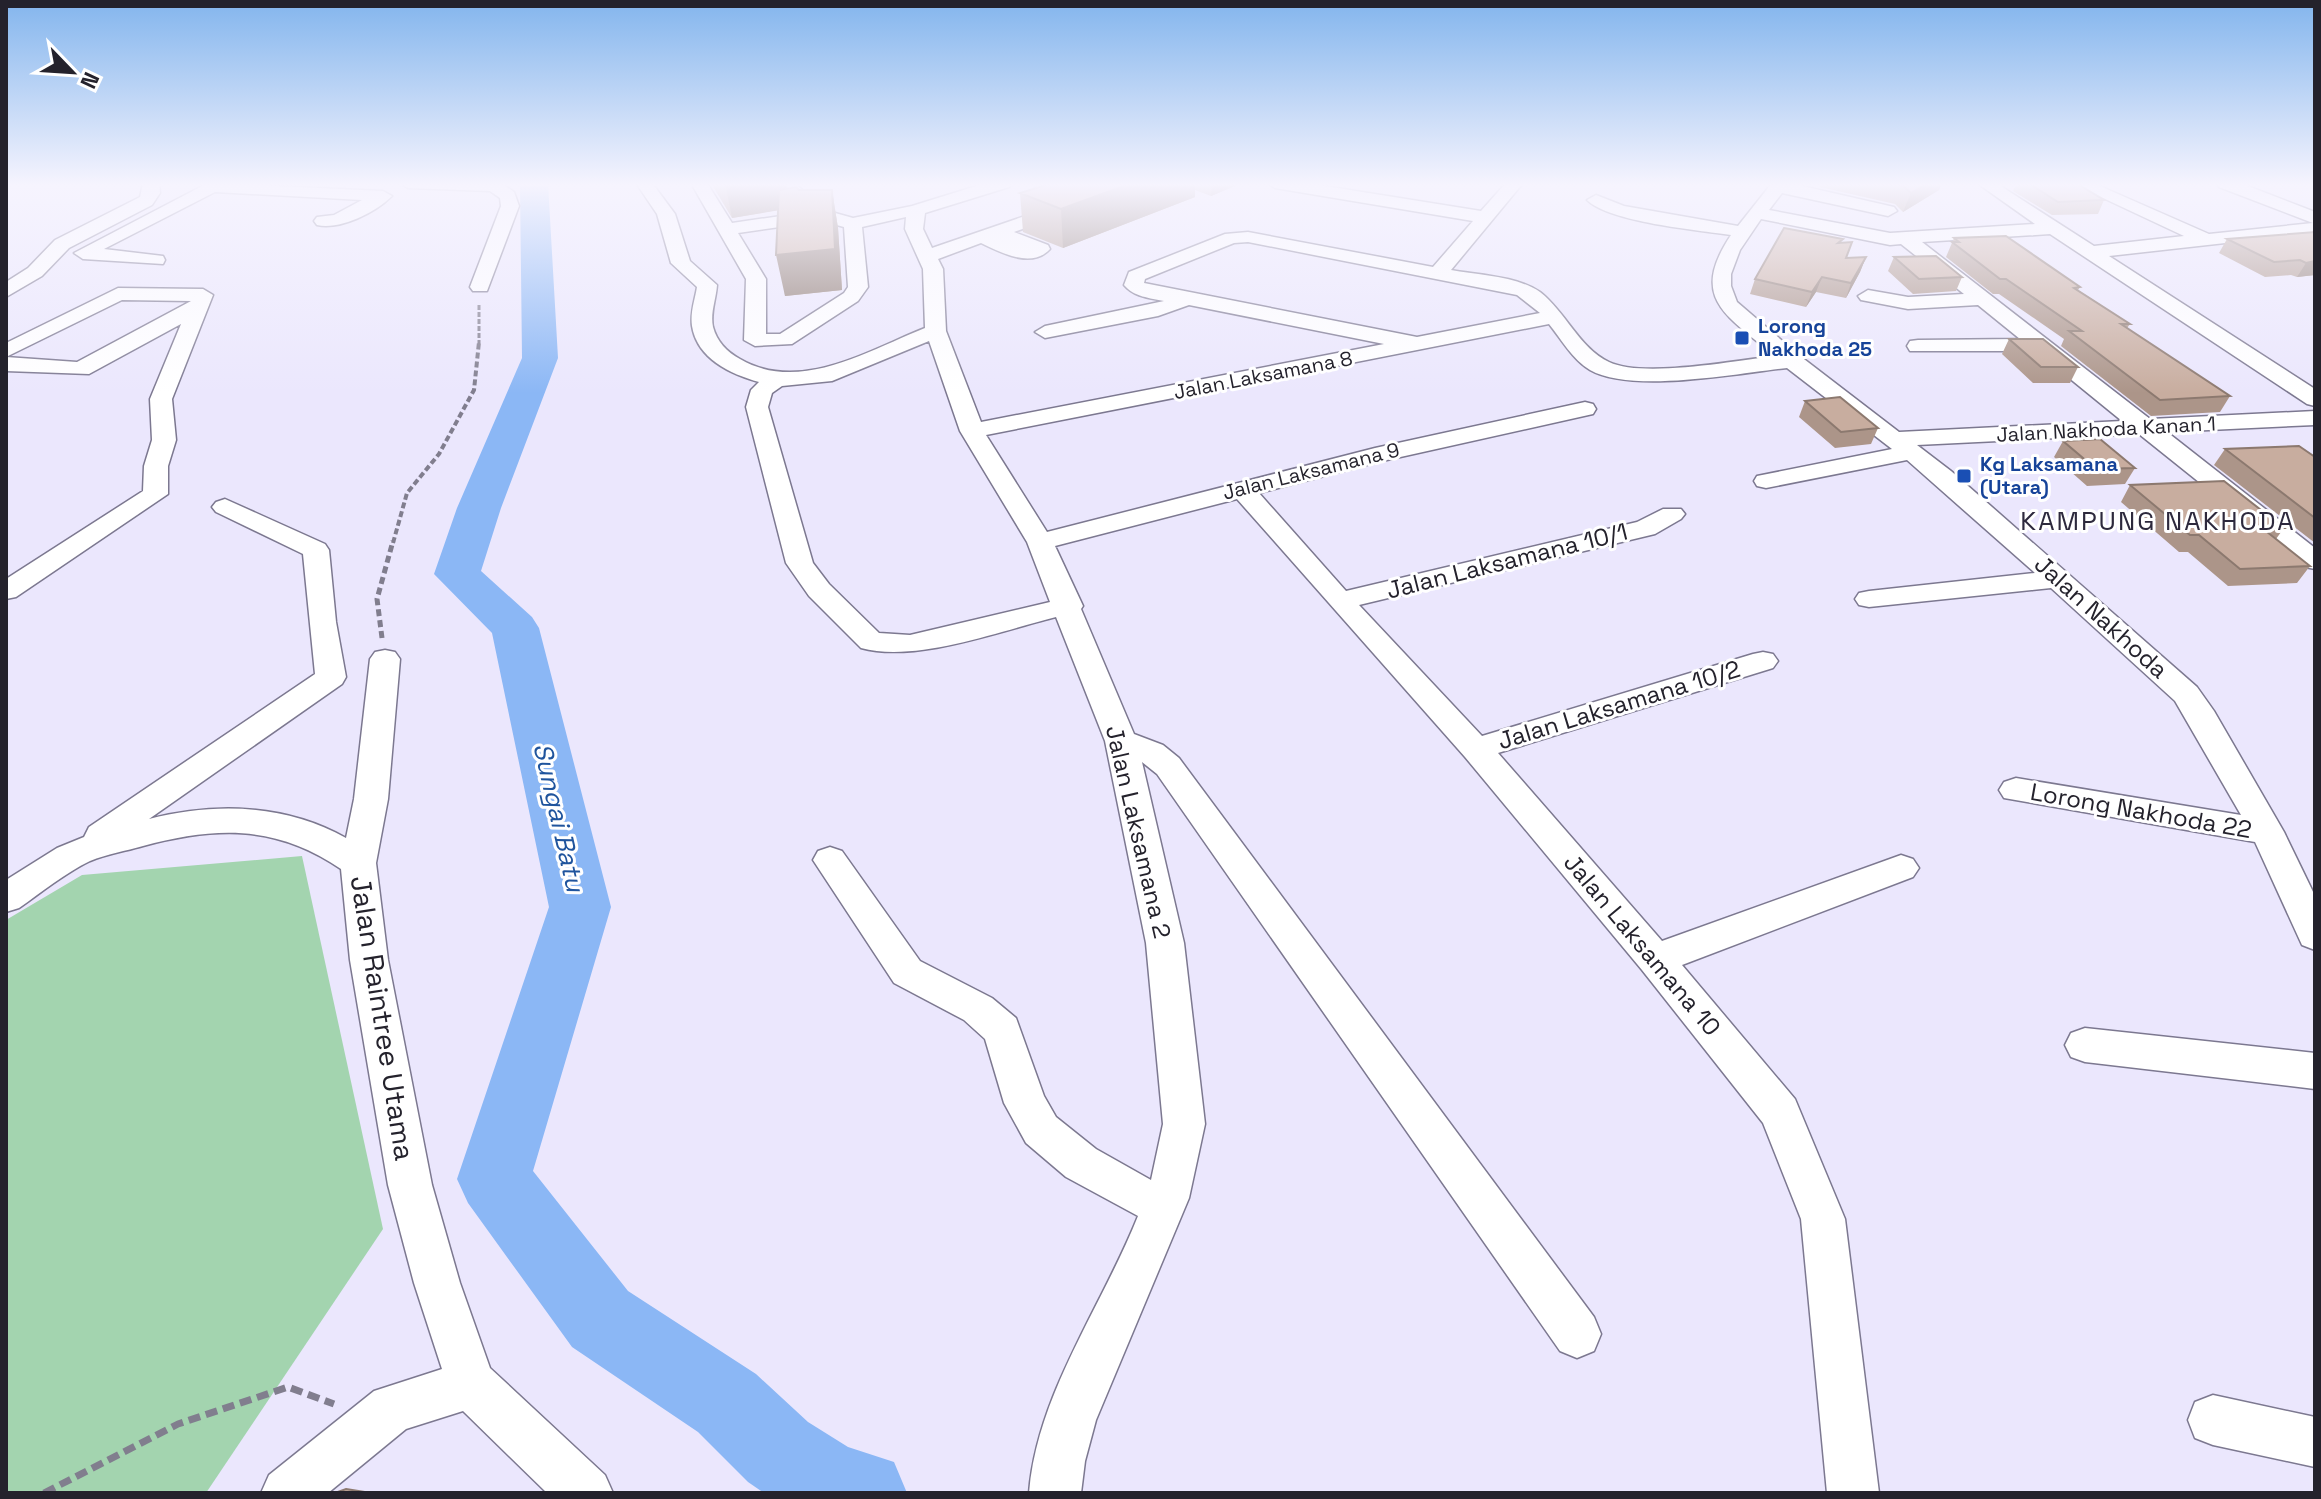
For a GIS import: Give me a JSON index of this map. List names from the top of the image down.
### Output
{
  "streets": {
    "street": [
      "Jalan Laksamana 8",
      "Jalan Nakhoda Kanan 1",
      "Jalan Laksamana 9",
      "Jalan Laksamana 10/1",
      "Jalan Nakhoda",
      "Jalan Laksamana 10/2",
      "Lorong Nakhoda 22",
      "Jalan Laksamana 2",
      "Jalan Laksamana 10",
      "Jalan Raintree Utama"
    ]
  },
  "crossings": [
    ["Jalan Laksamana 8", "Jalan Laksamana 2"],
    ["Jalan Nakhoda Kanan 1", "Jalan Nakhoda"],
    ["Jalan Laksamana 9", "Jalan Laksamana 2"],
    ["Jalan Laksamana 9", "Jalan Laksamana 10"],
    ["Jalan Laksamana 10/1", "Jalan Laksamana 10"],
    ["Jalan Nakhoda", "Lorong Nakhoda 22"],
    ["Jalan Laksamana 10/2", "Jalan Laksamana 10"]
  ],
  "districts": ["KAMPUNG NAKHODA"],
  "water": ["Sungai Batu"],
  "places": {
    "transit": ["Lorong Nakhoda 25", "Kg Laksamana (Utara)"]
  },
  "north": "bottom right"
}
